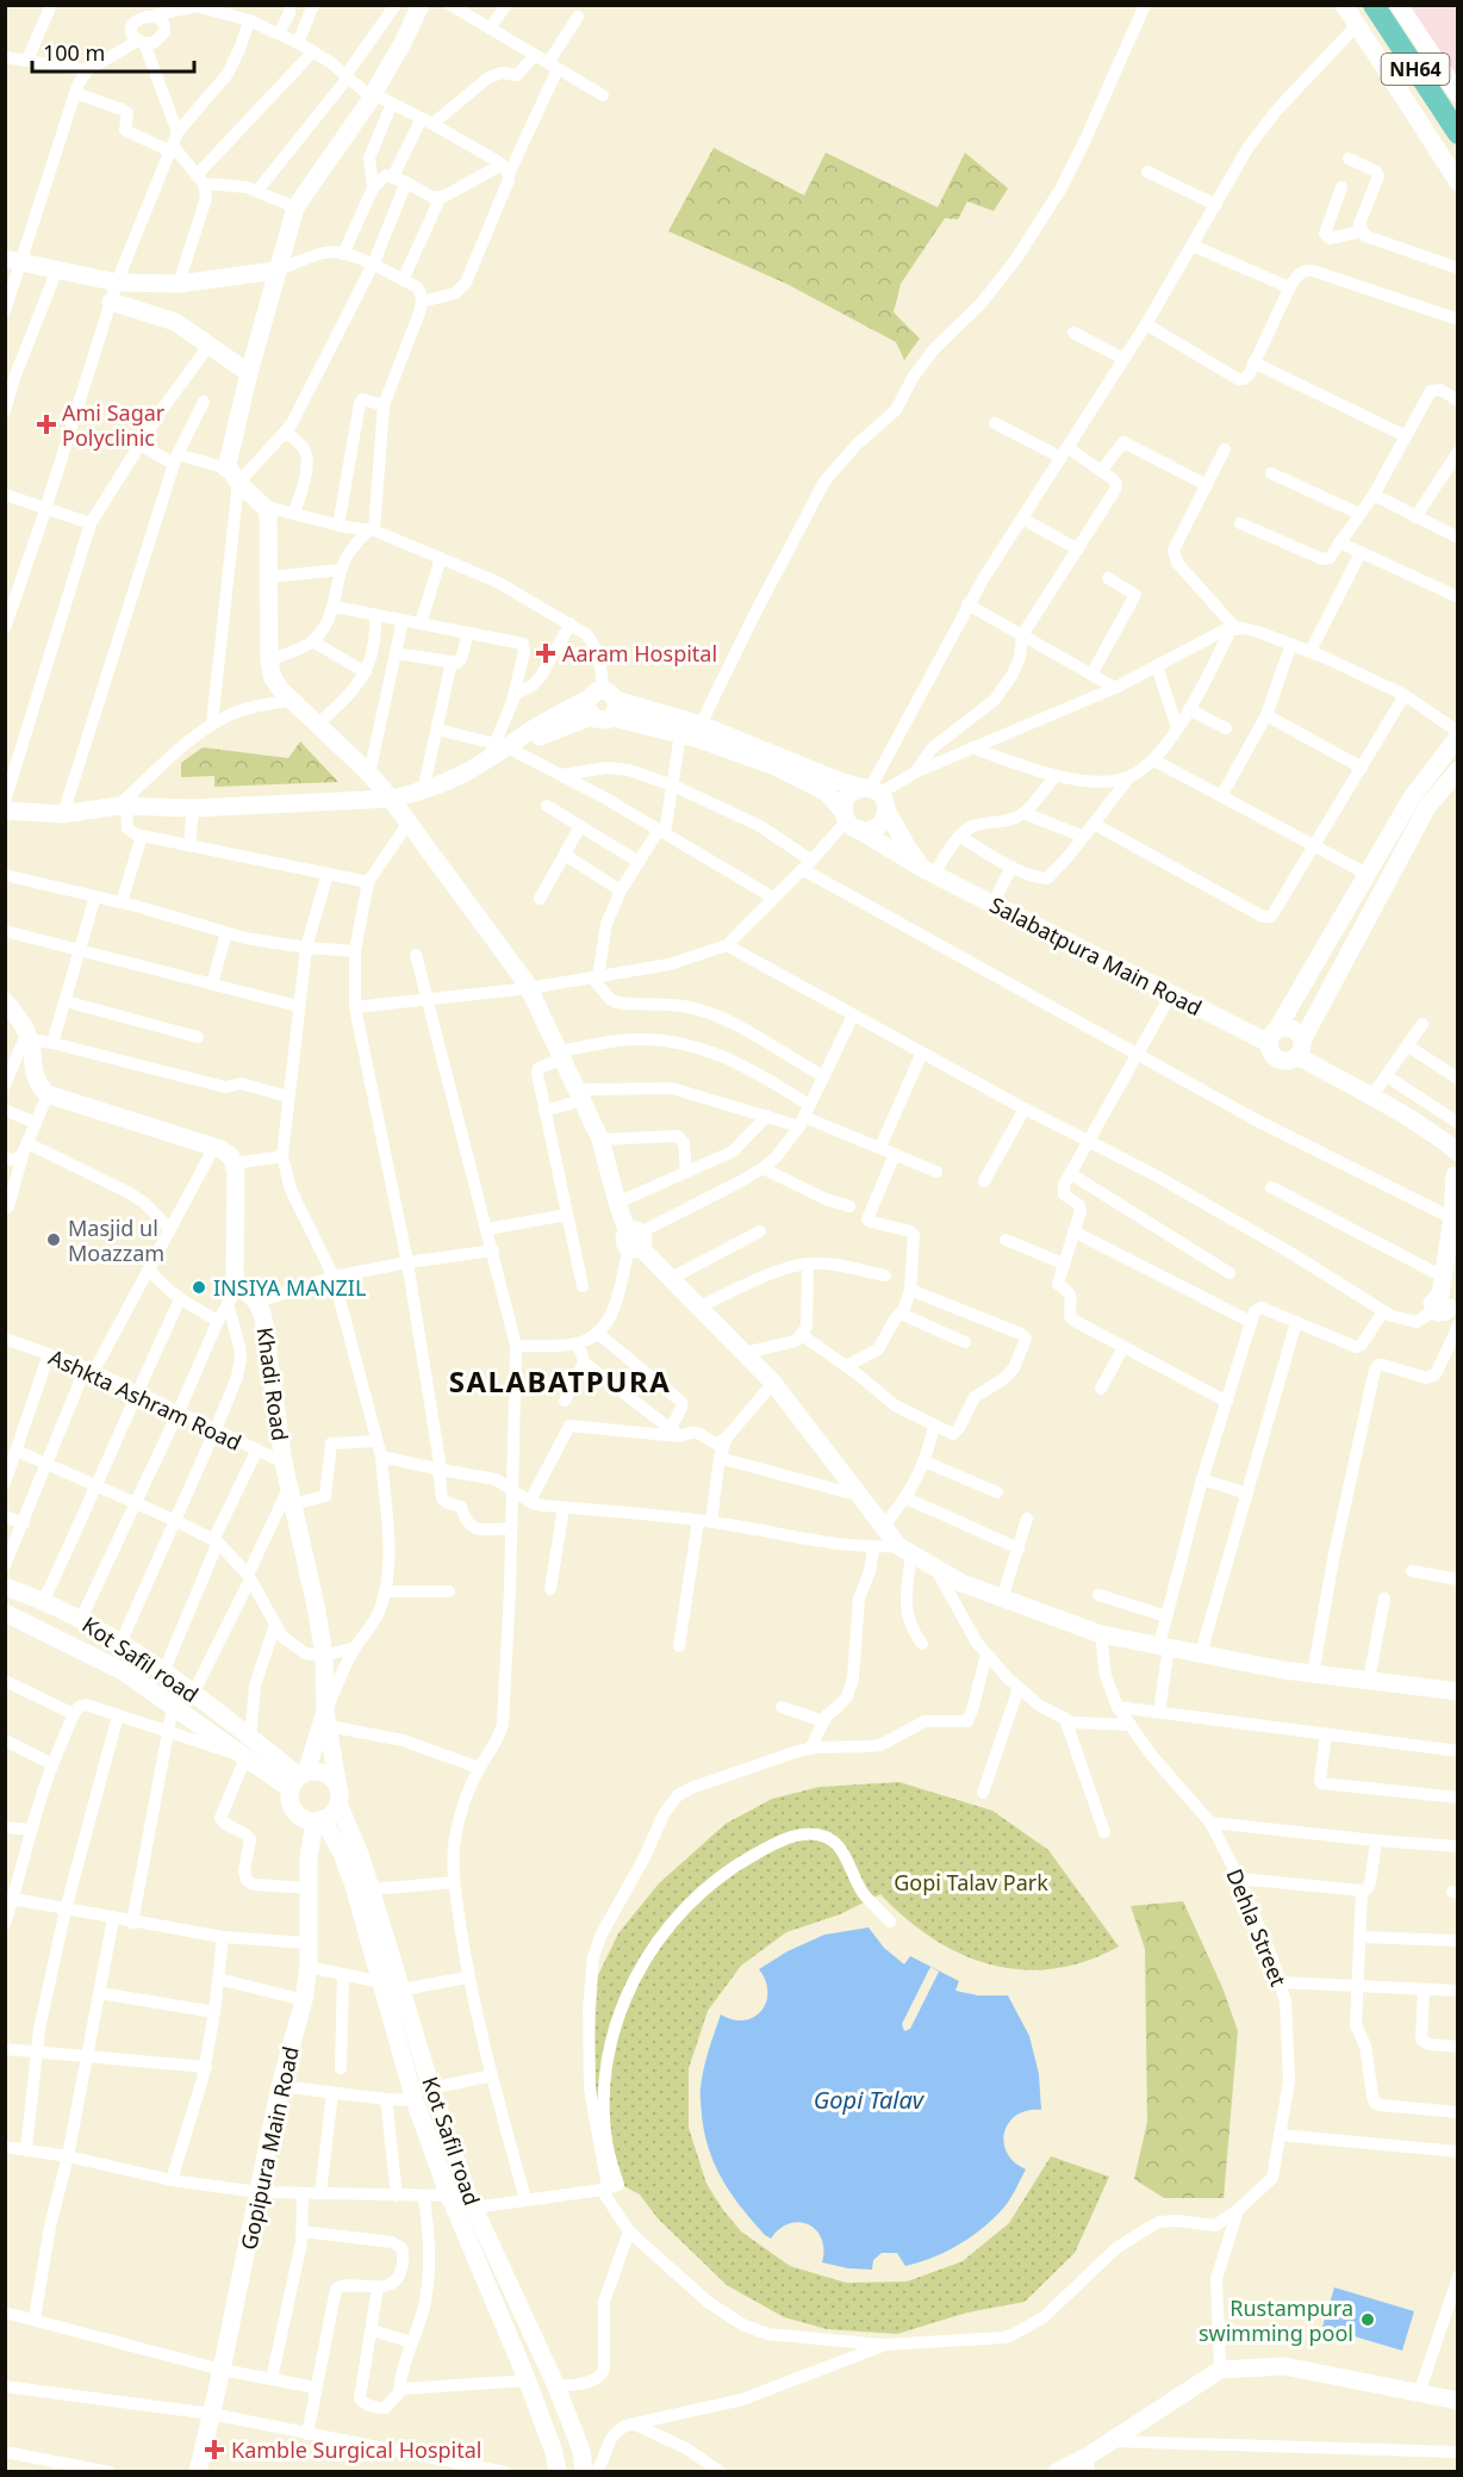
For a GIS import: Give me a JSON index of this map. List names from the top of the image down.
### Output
{
  "streets": {
    "highway": ["NH64"],
    "street": [
      "Salabatpura Main Road",
      "Khadi Road",
      "Ashkta Ashram Road",
      "Kot Safil road",
      "Dehla Street",
      "Gopipura Main Road"
    ]
  },
  "crossings": [
    ["Khadi Road", "Ashkta Ashram Road"],
    ["Khadi Road", "Kot Safil road"],
    ["Khadi Road", "Gopipura Main Road"],
    ["Kot Safil road", "Gopipura Main Road"]
  ],
  "districts": ["SALABATPURA"],
  "water": ["Gopi Talav"],
  "parks": ["Gopi Talav Park"],
  "places": {
    "health": ["Ami Sagar Polyclinic", "Aaram Hospital", "Kamble Surgical Hospital"],
    "other": ["Masjid ul Moazzam", "INSIYA MANZIL", "Rustampura swimming pool"]
  },
  "scale_bar": "100 m"
}
